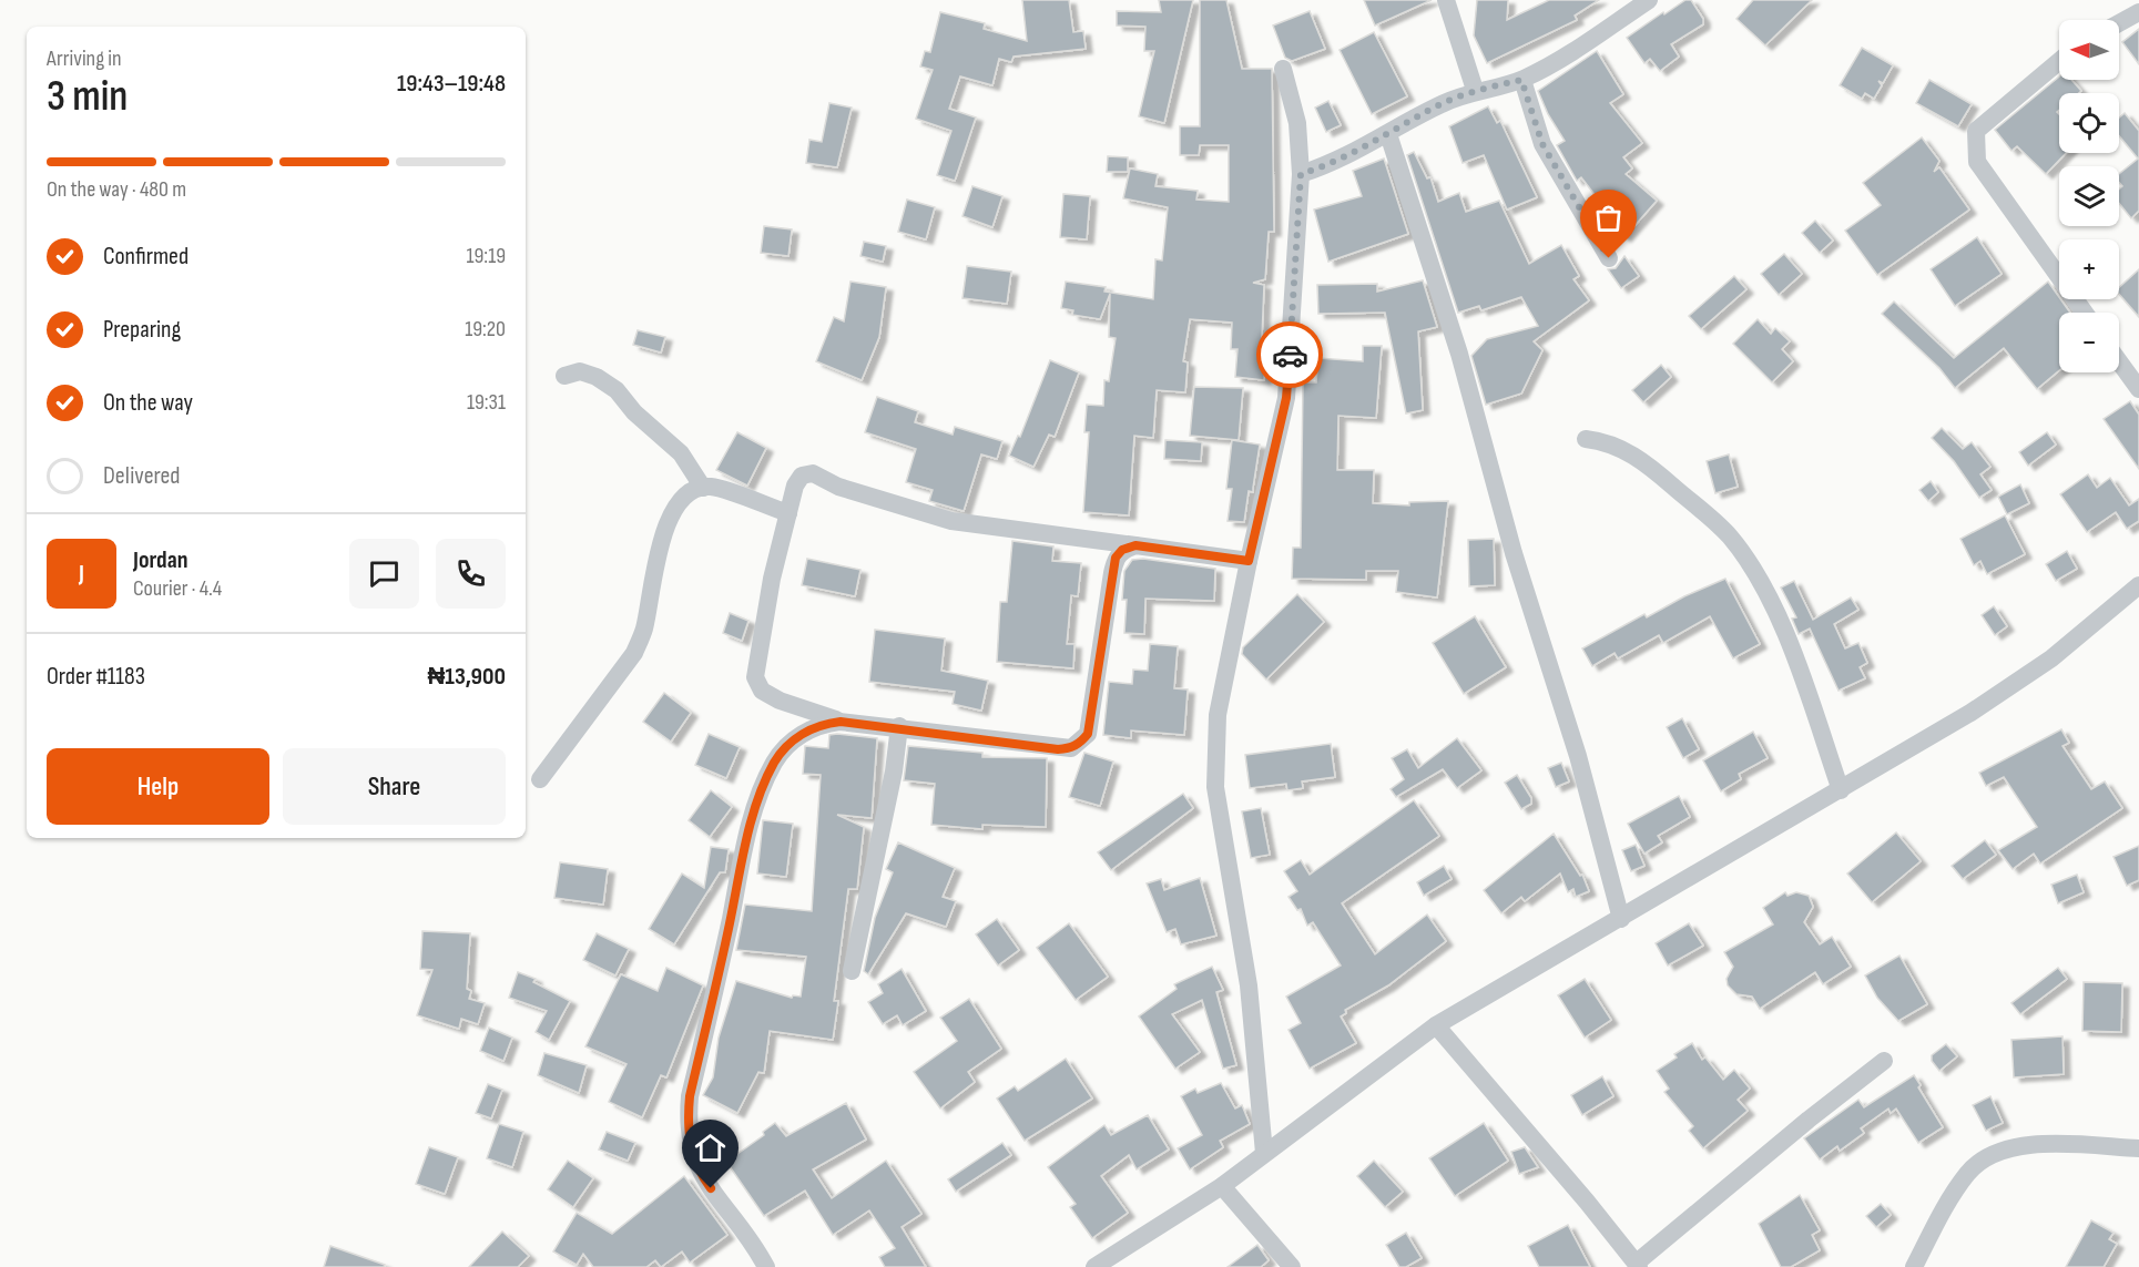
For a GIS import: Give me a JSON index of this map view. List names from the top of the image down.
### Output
{
  "north": "left",
  "page": {
    "map_buttons": ["+", "−"],
    "heading": ["3 min", "Arriving in", "19:43–19:48"],
    "panel": [
      "Jordan",
      "Courier · 4.4",
      "Order #1183",
      "₦13,900"
    ],
    "bar": "On the way · 480 m",
    "list": [
      ["Confirmed", "19:19"],
      ["Preparing", "19:20"],
      ["On the way", "19:31"],
      "Delivered"
    ],
    "round": "J",
    "buttons": ["Help", "Share"]
  }
}
